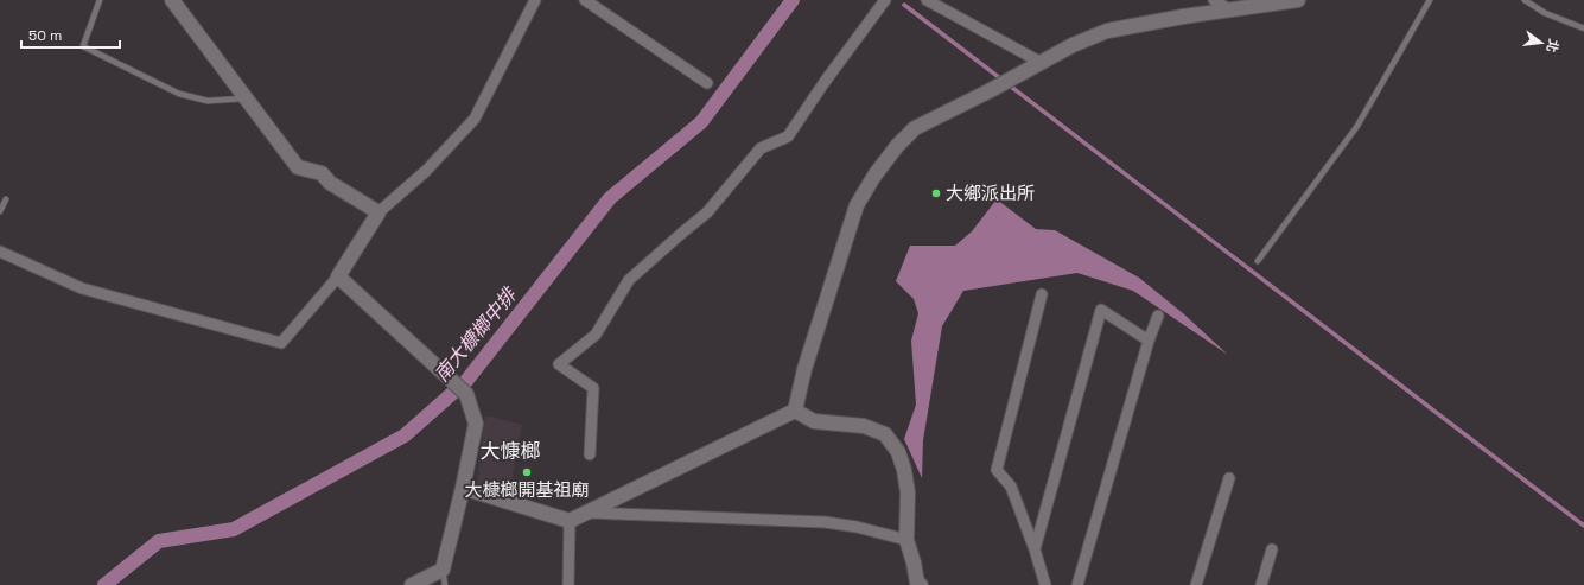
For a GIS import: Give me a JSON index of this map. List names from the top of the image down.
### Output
{
  "districts": ["大慷榔"],
  "water": ["南大槺榔中排"],
  "places": ["大鄉派出所", "大槺榔開基祖廟"],
  "scale_bar": "50 m",
  "north": "right"
}
